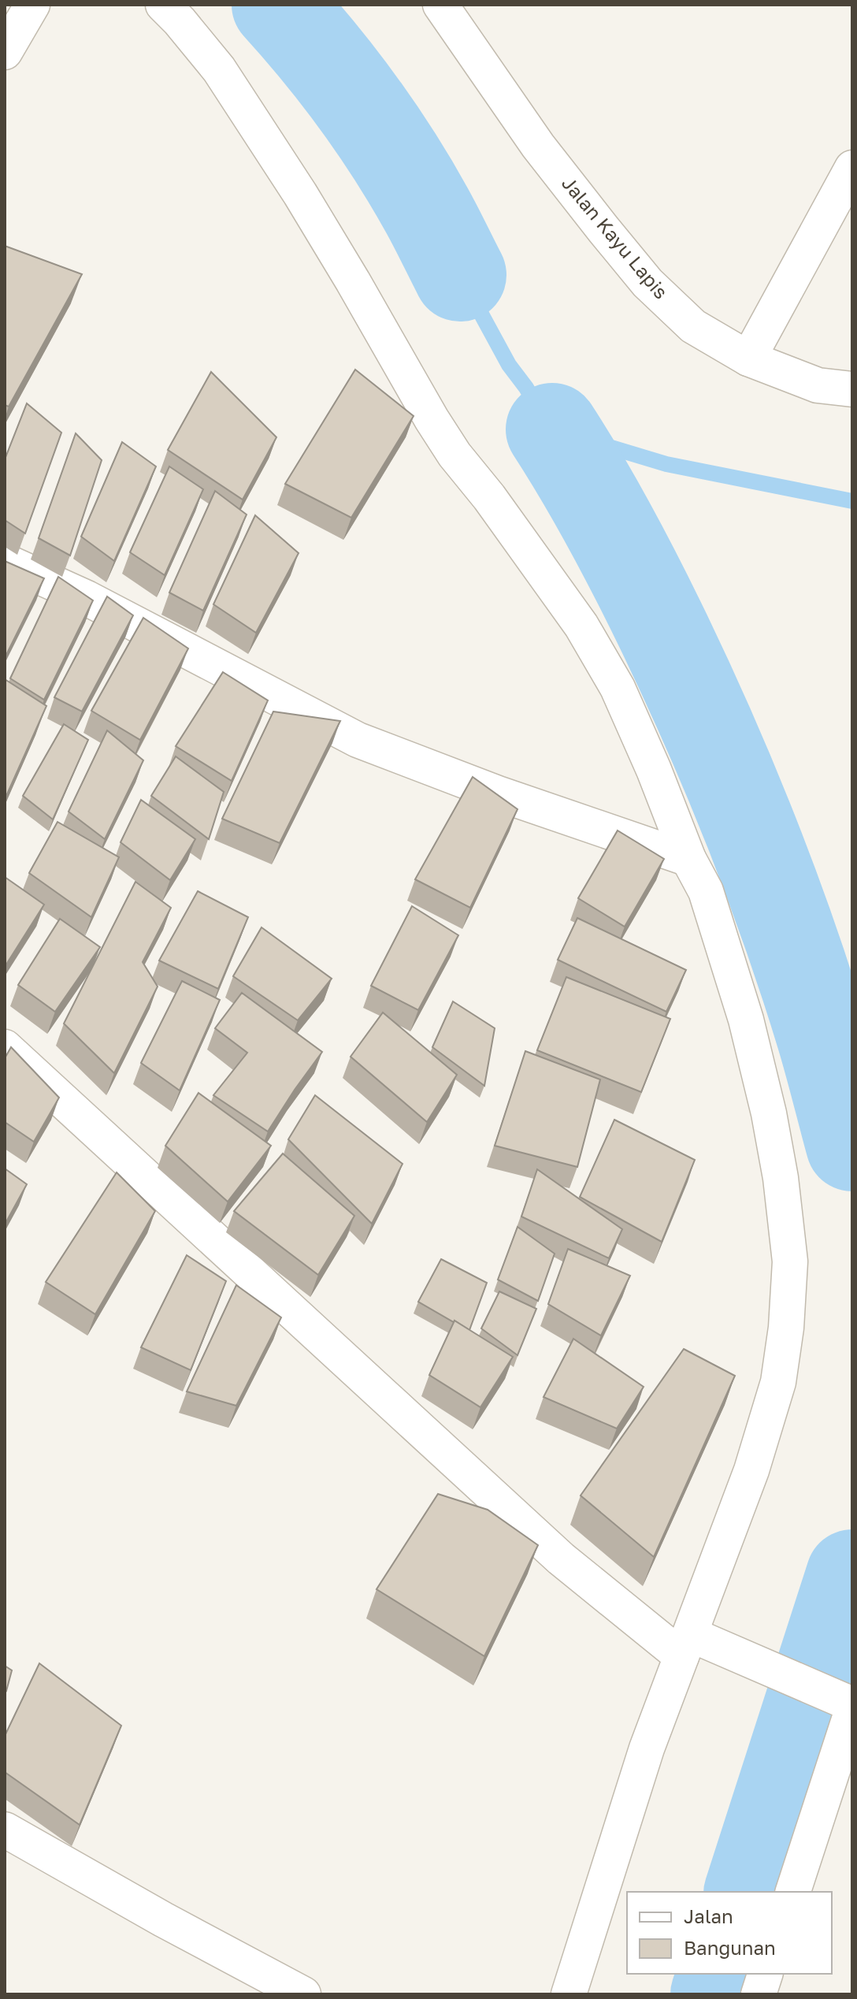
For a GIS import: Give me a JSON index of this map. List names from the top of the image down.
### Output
{
  "streets": {
    "street": ["Jalan Kayu Lapis"]
  },
  "legend": ["Jalan", "Bangunan"]
}
